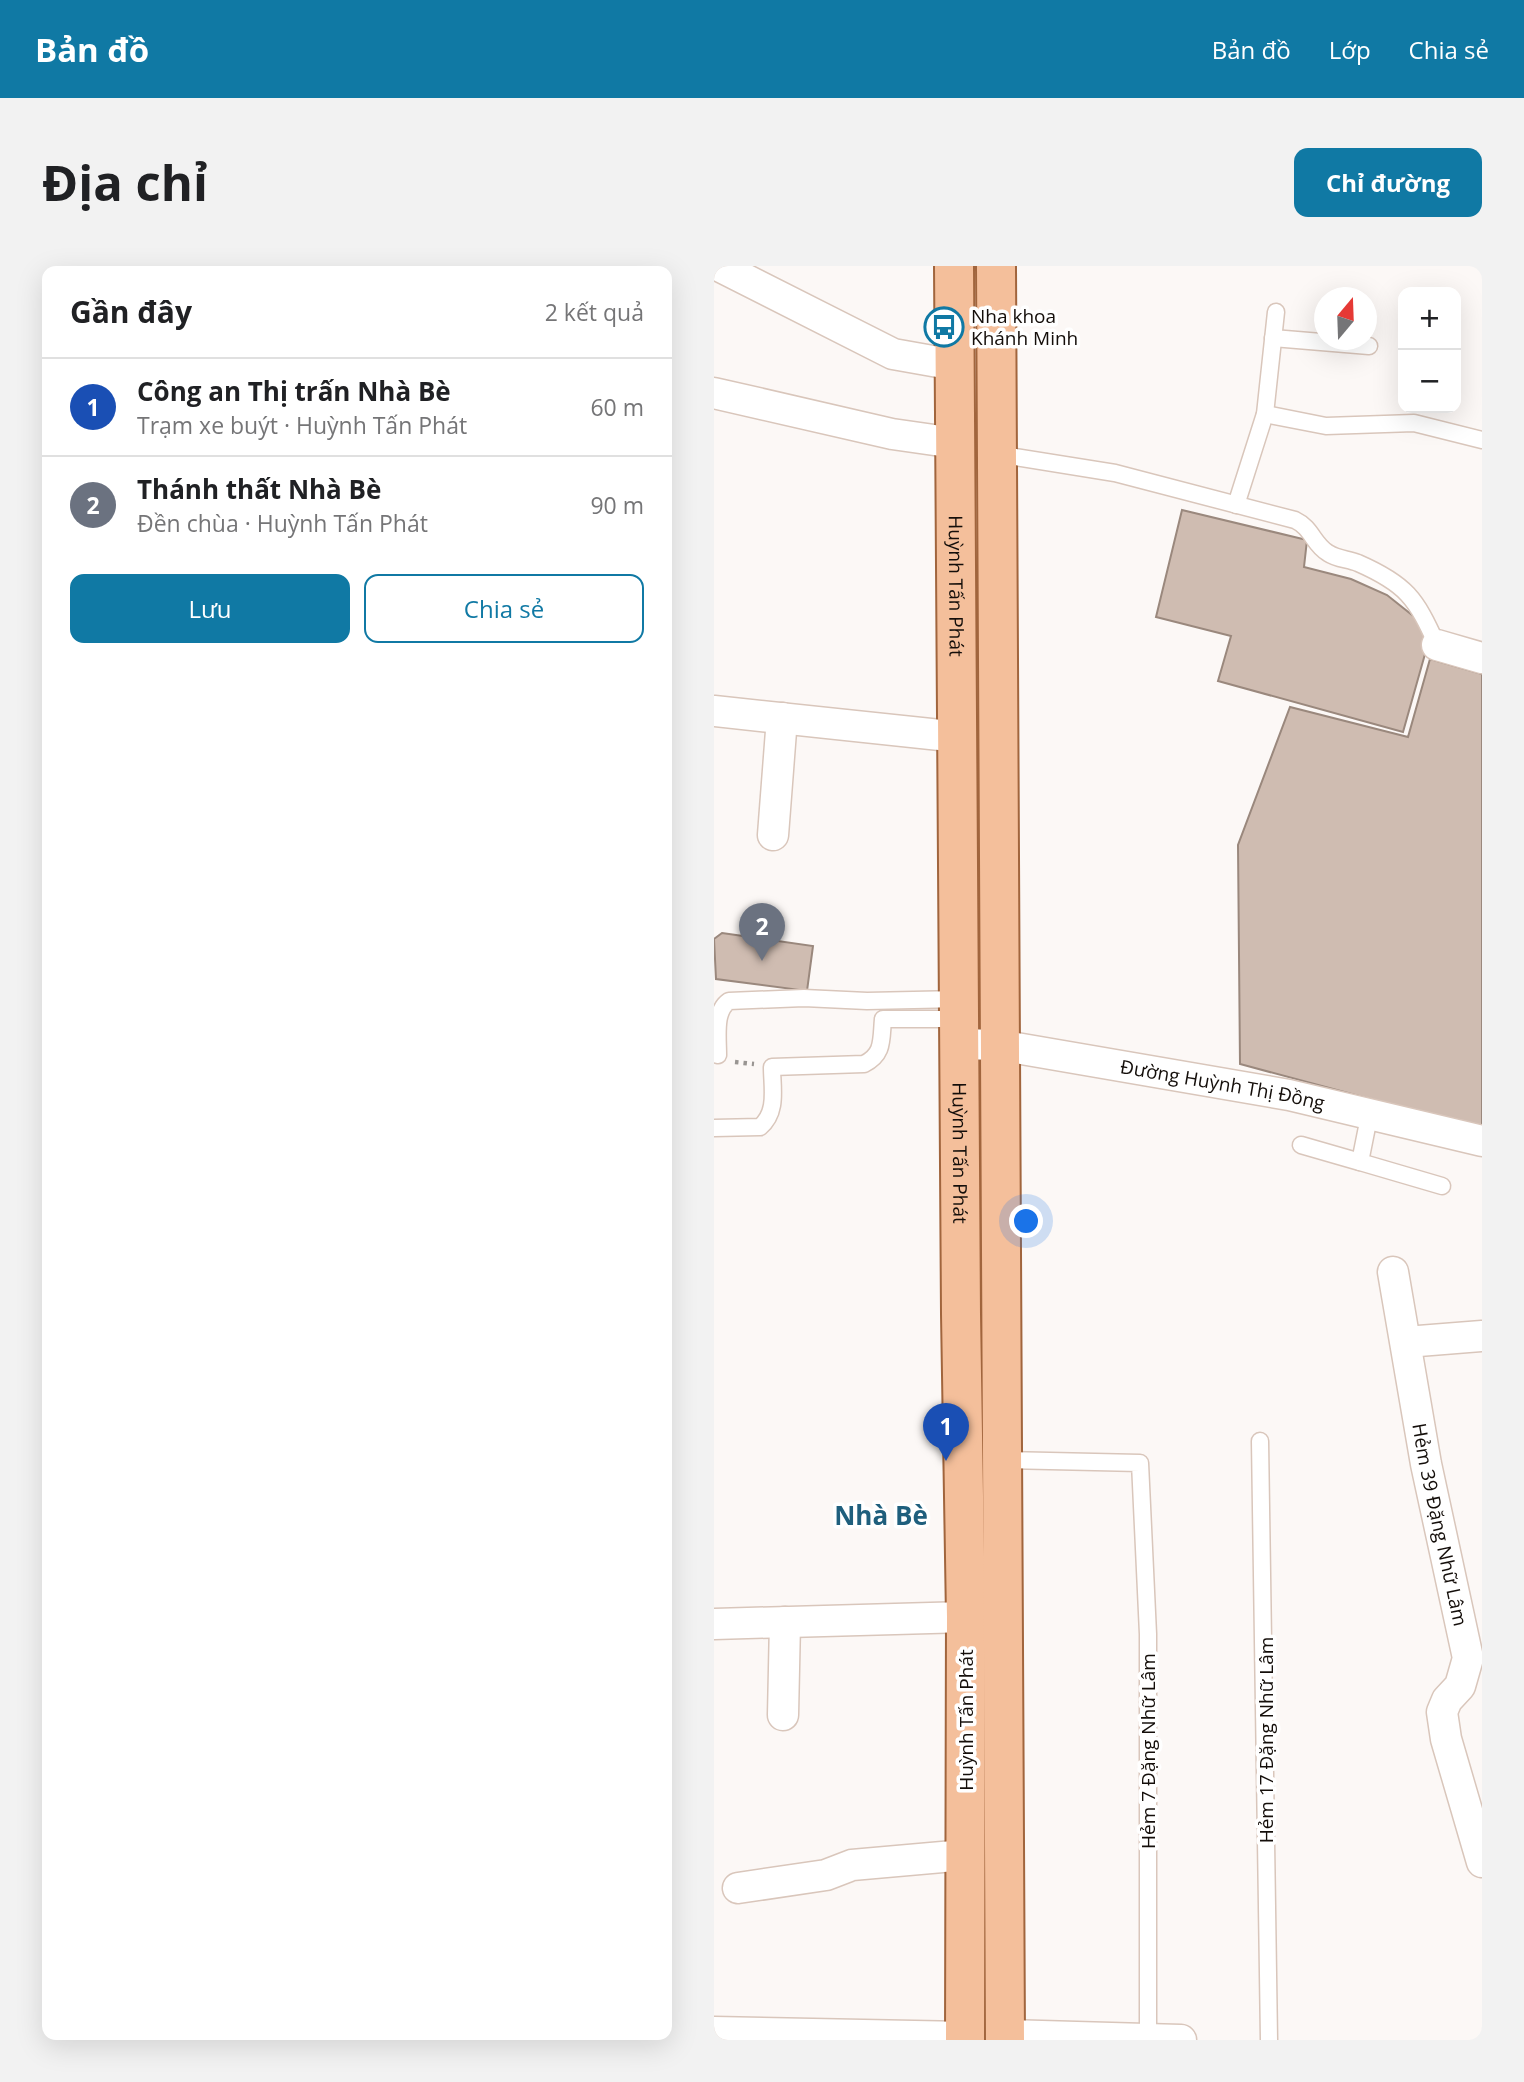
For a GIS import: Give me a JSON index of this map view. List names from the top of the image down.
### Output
{
  "streets": {
    "main road": ["Huỳnh Tấn Phát"],
    "street": ["Đường Huỳnh Thị Đồng", "Hẻm 39 Đặng Nhữ Lâm"],
    "lane": ["Hẻm 17 Đặng Nhữ Lâm", "Hẻm 7 Đặng Nhữ Lâm"]
  },
  "crossings": [
    ["Huỳnh Tấn Phát", "Đường Huỳnh Thị Đồng"],
    ["Huỳnh Tấn Phát", "Hẻm 7 Đặng Nhữ Lâm"]
  ],
  "districts": ["Nhà Bè"],
  "places": {
    "bus stop": ["Nha khoa Khánh Minh"]
  },
  "north": "top",
  "page": {
    "header": "Bản đồ",
    "nav": ["Bản đồ", "Lớp", "Chia sẻ"],
    "buttons": [
      "Chỉ đường",
      ["Lưu", "Chia sẻ"]
    ],
    "title": "Địa chỉ",
    "heading": ["Gần đây", "2 kết quả"],
    "map_buttons": ["+", "−"],
    "list": [
      {
        "mark": "1",
        "name": "Công an Thị trấn Nhà Bè",
        "note": "Trạm xe buýt · Huỳnh Tấn Phát",
        "value": "60 m"
      },
      {
        "mark": "2",
        "name": "Thánh thất Nhà Bè",
        "note": "Đền chùa · Huỳnh Tấn Phát",
        "value": "90 m"
      }
    ],
    "pins": ["2", "1"]
  }
}
